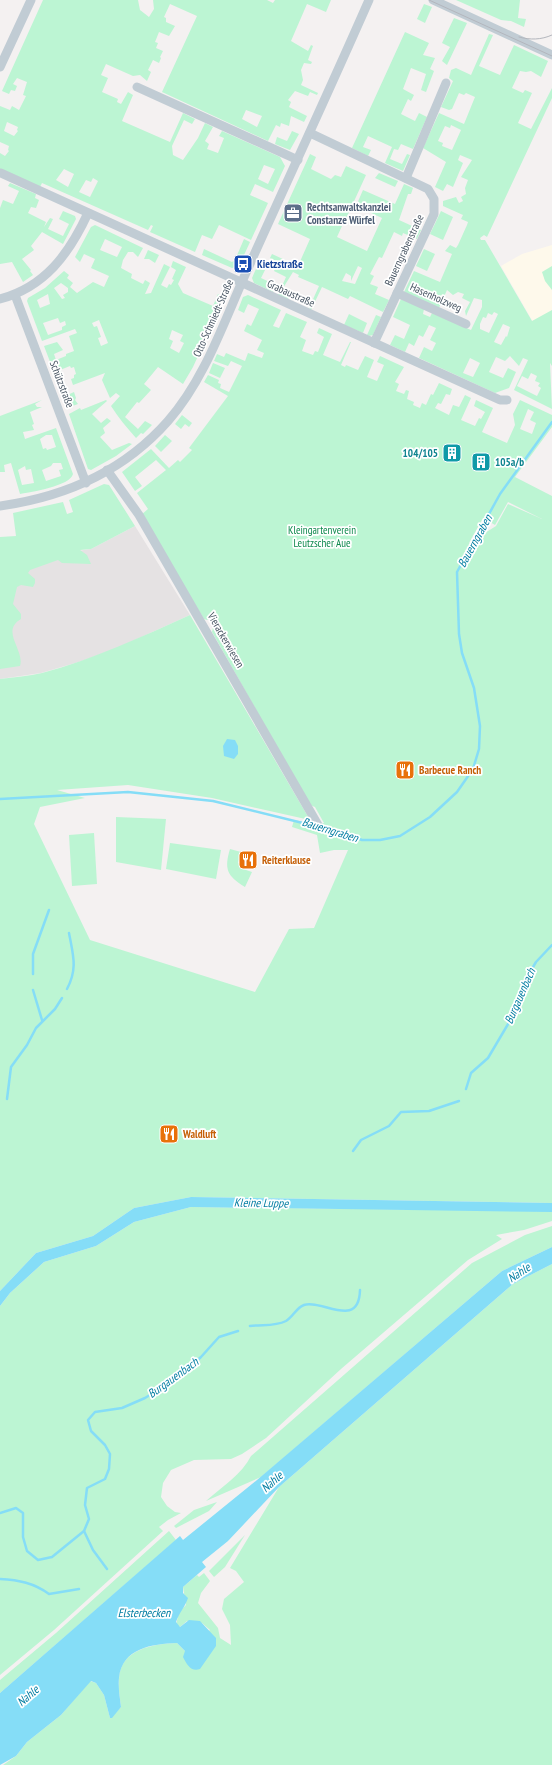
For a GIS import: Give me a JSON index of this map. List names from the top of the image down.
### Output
{
  "streets": {
    "street": [
      "Bauerngrabenstraße",
      "Grabaustraße",
      "Hasenholzweg",
      "Otto-Schmiedt-Straße",
      "Schützstraße",
      "Vierackerwiesen"
    ]
  },
  "crossings": [
    ["Bauerngrabenstraße", "Grabaustraße"],
    ["Bauerngrabenstraße", "Hasenholzweg"],
    ["Bauerngrabenstraße", "Otto-Schmiedt-Straße"],
    ["Grabaustraße", "Otto-Schmiedt-Straße"],
    ["Otto-Schmiedt-Straße", "Schützstraße"],
    ["Otto-Schmiedt-Straße", "Vierackerwiesen"]
  ],
  "water": [
    "Bauerngraben",
    "Burgauenbach",
    "Kleine Luppe",
    "Nahle",
    "Elsterbecken"
  ],
  "parks": ["Kleingartenverein Leutzscher Aue"],
  "places": {
    "office": ["Rechtsanwaltskanzlei Constanze Würfel"],
    "bus stop": ["Kietzstraße"],
    "building": ["104/105", "105a/b"],
    "restaurant": ["Barbecue Ranch", "Reiterklause", "Waldluft"]
  }
}
